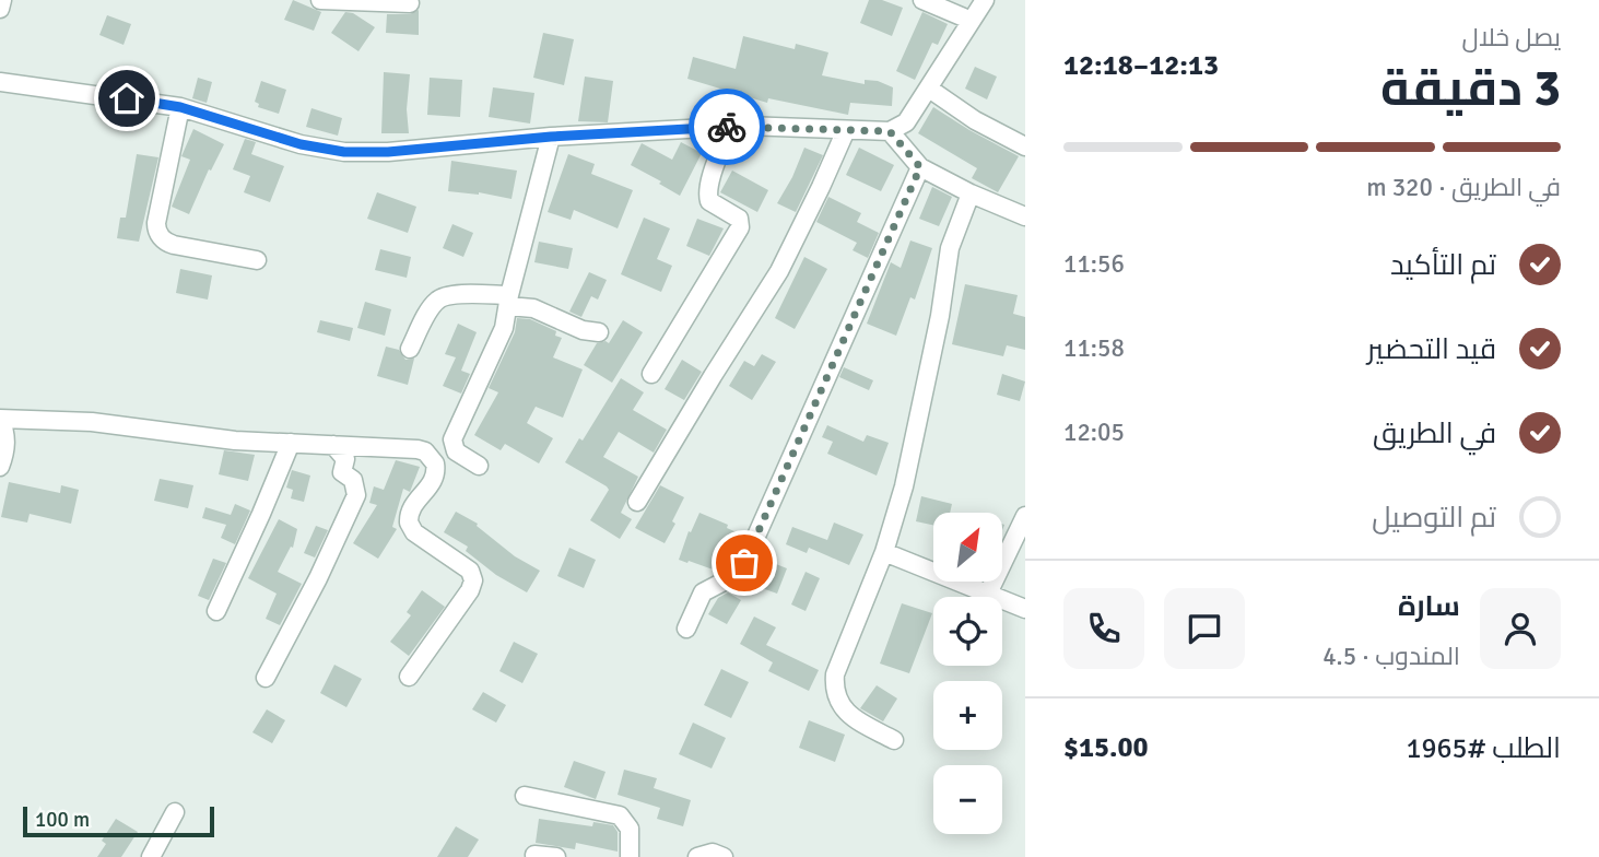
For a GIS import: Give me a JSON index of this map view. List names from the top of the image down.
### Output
{
  "scale_bar": "100 m",
  "north": "top right",
  "page": {
    "heading": ["3 دقيقة", "يصل خلال", "12:13–12:18"],
    "panel": [
      "سارة",
      "المندوب · 4.5",
      "الطلب #1965",
      "$15.00"
    ],
    "bar": "في الطريق · 320 m",
    "list": [
      ["تم التأكيد", "11:56"],
      ["قيد التحضير", "11:58"],
      ["في الطريق", "12:05"],
      "تم التوصيل"
    ],
    "map_buttons": ["+", "−"],
    "scale": "100 m"
  }
}
